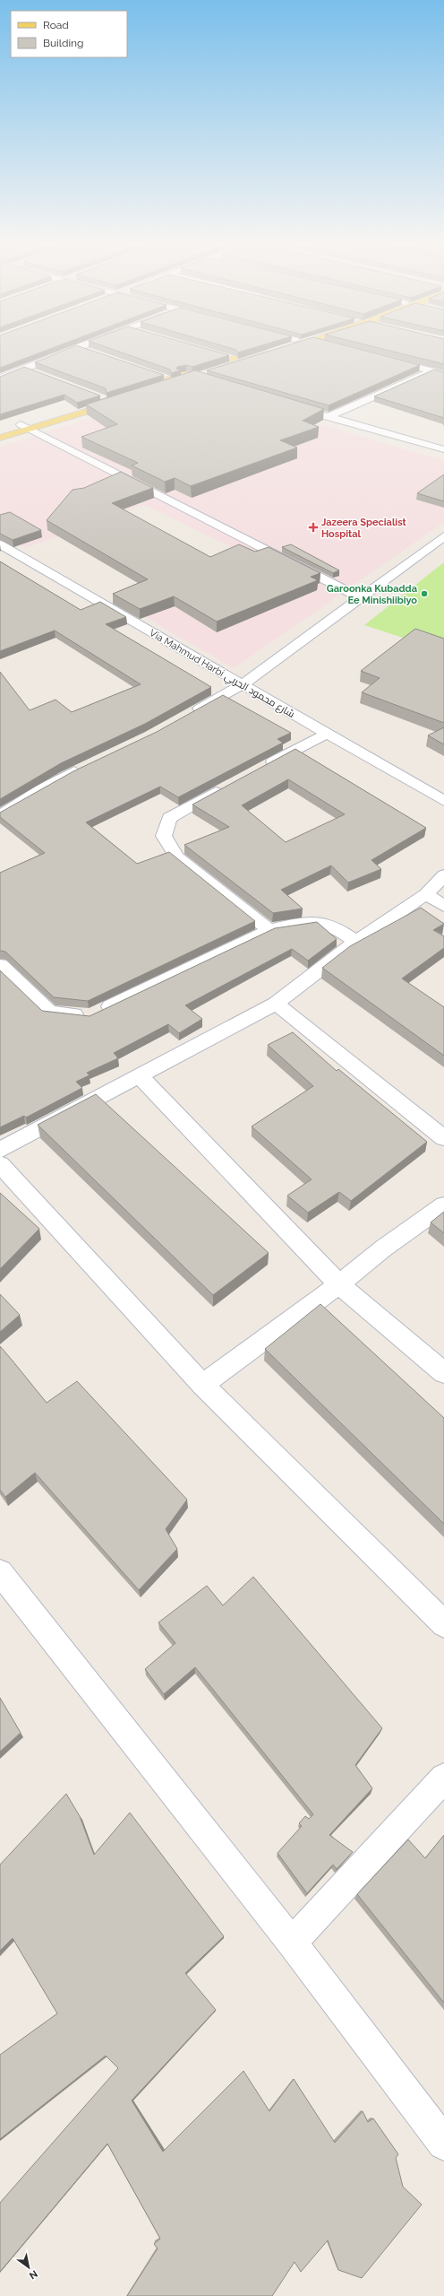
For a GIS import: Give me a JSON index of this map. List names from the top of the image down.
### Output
{
  "streets": {
    "street": ["Via Mahmud Harbi شارع محمود الحربي"]
  },
  "places": {
    "health": ["Jazeera Specialist Hospital"],
    "other": ["Garoonka Kubadda Ee Minishiibiyo"]
  },
  "legend": ["Road", "Building"],
  "north": "bottom right"
}
